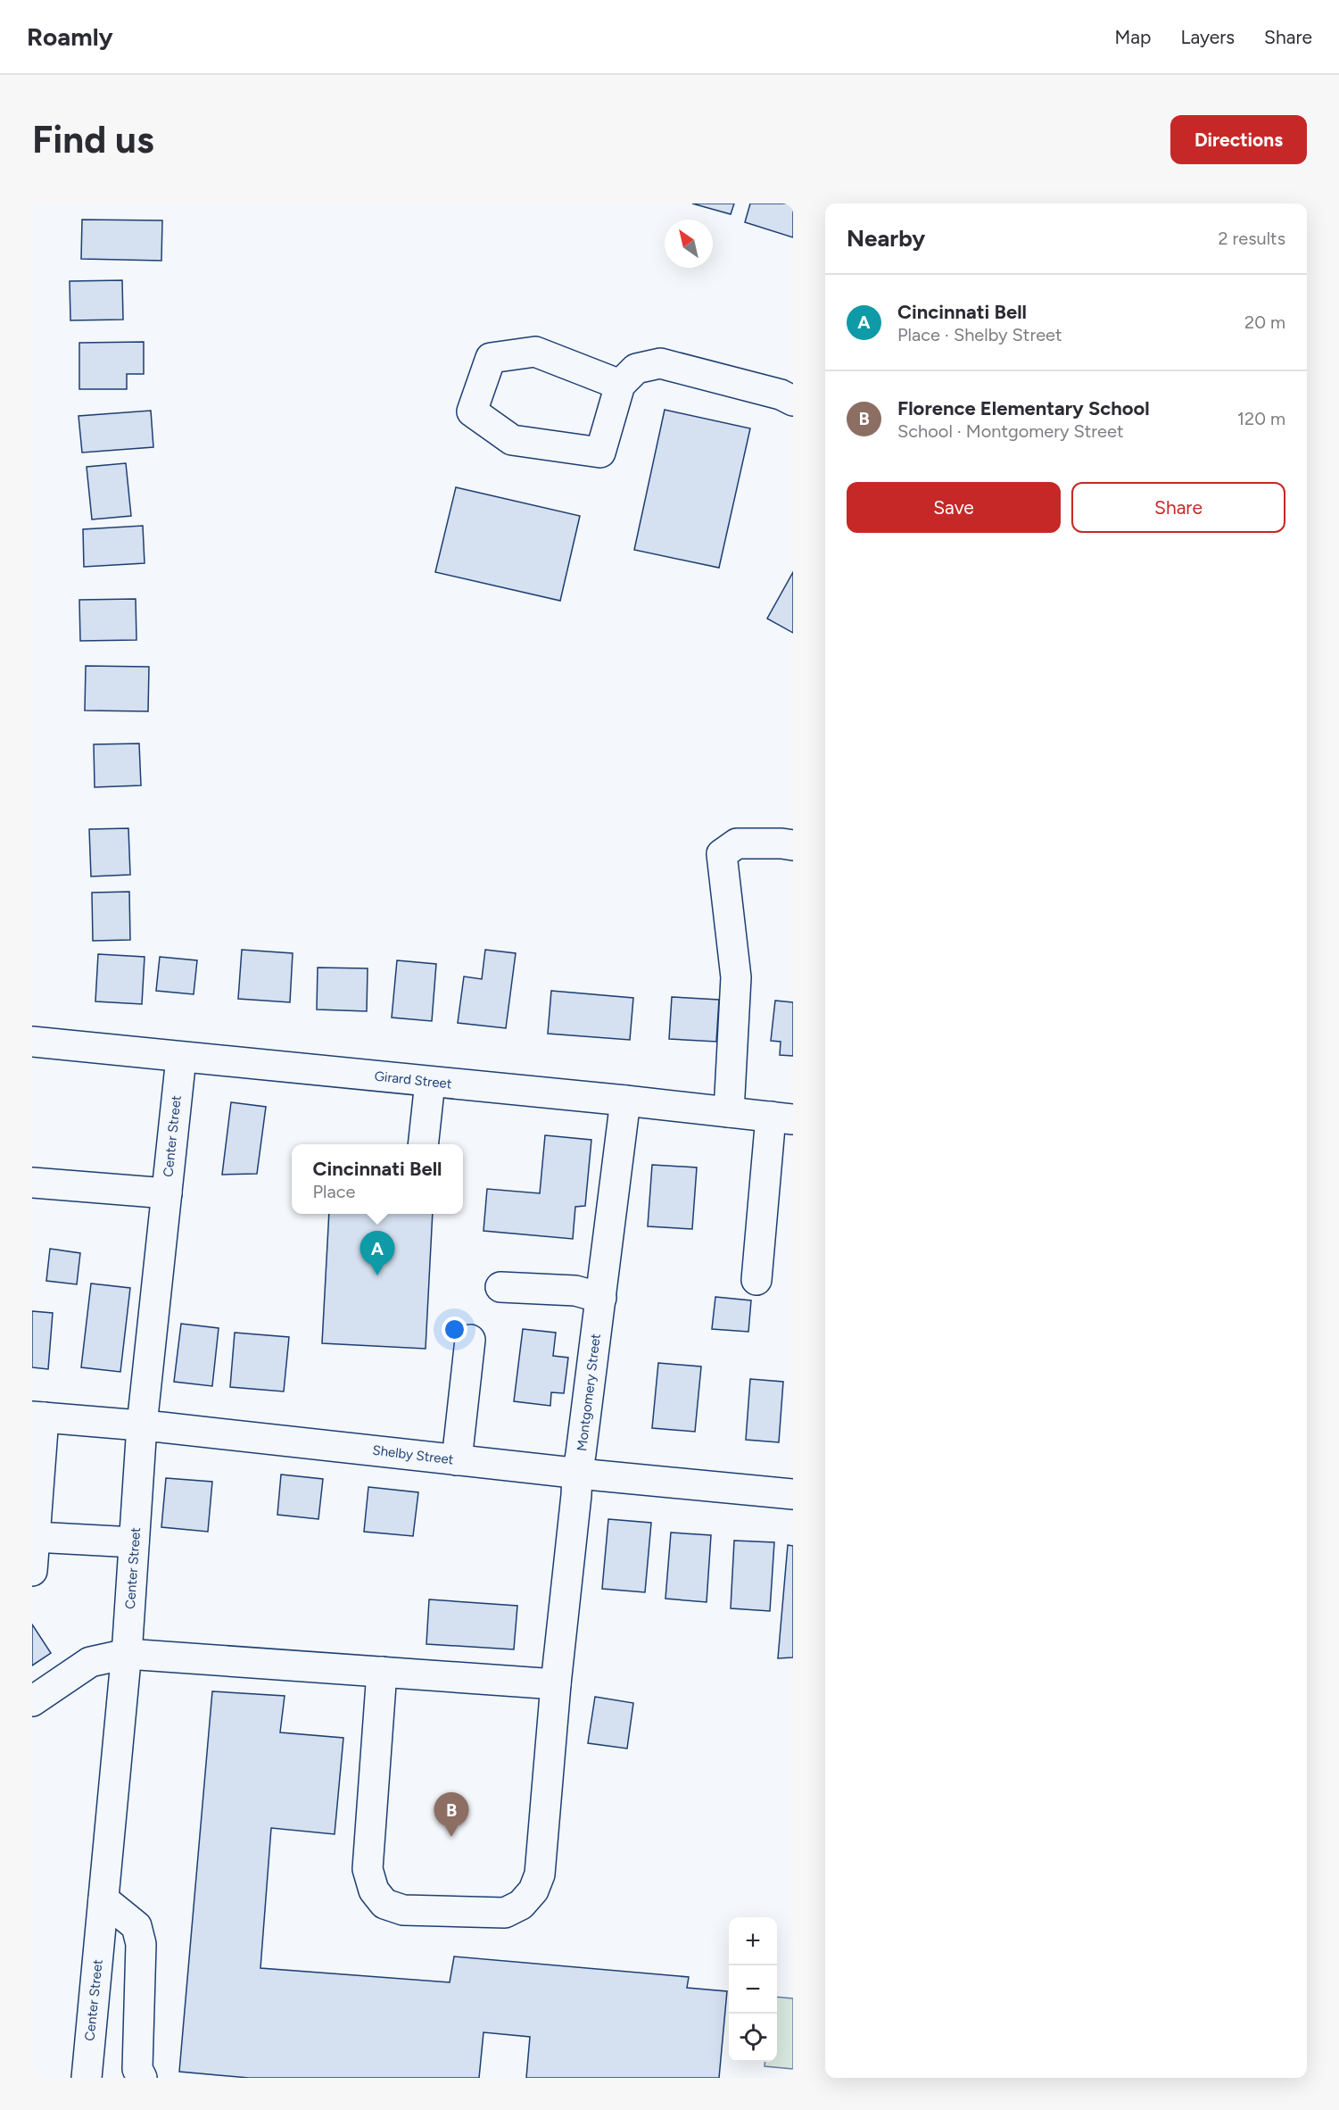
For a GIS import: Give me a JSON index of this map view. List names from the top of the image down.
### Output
{
  "streets": {
    "street": [
      "Girard Street",
      "Center Street",
      "Montgomery Street",
      "Shelby Street"
    ]
  },
  "crossings": [
    ["Girard Street", "Center Street"],
    ["Girard Street", "Montgomery Street"],
    ["Center Street", "Shelby Street"],
    ["Montgomery Street", "Shelby Street"]
  ],
  "north": "top left",
  "page": {
    "header": "Roamly",
    "nav": ["Map", "Layers", "Share"],
    "buttons": [
      "Directions",
      ["Save", "Share"]
    ],
    "title": "Find us",
    "heading": ["Nearby", "2 results"],
    "list": [
      {
        "mark": "A",
        "name": "Cincinnati Bell",
        "note": "Place · Shelby Street",
        "value": "20 m"
      },
      {
        "mark": "B",
        "name": "Florence Elementary School",
        "note": "School · Montgomery Street",
        "value": "120 m"
      }
    ],
    "popup": ["Cincinnati Bell", "Place"],
    "pins": ["A", "B"],
    "map_buttons": ["+", "−"]
  }
}
